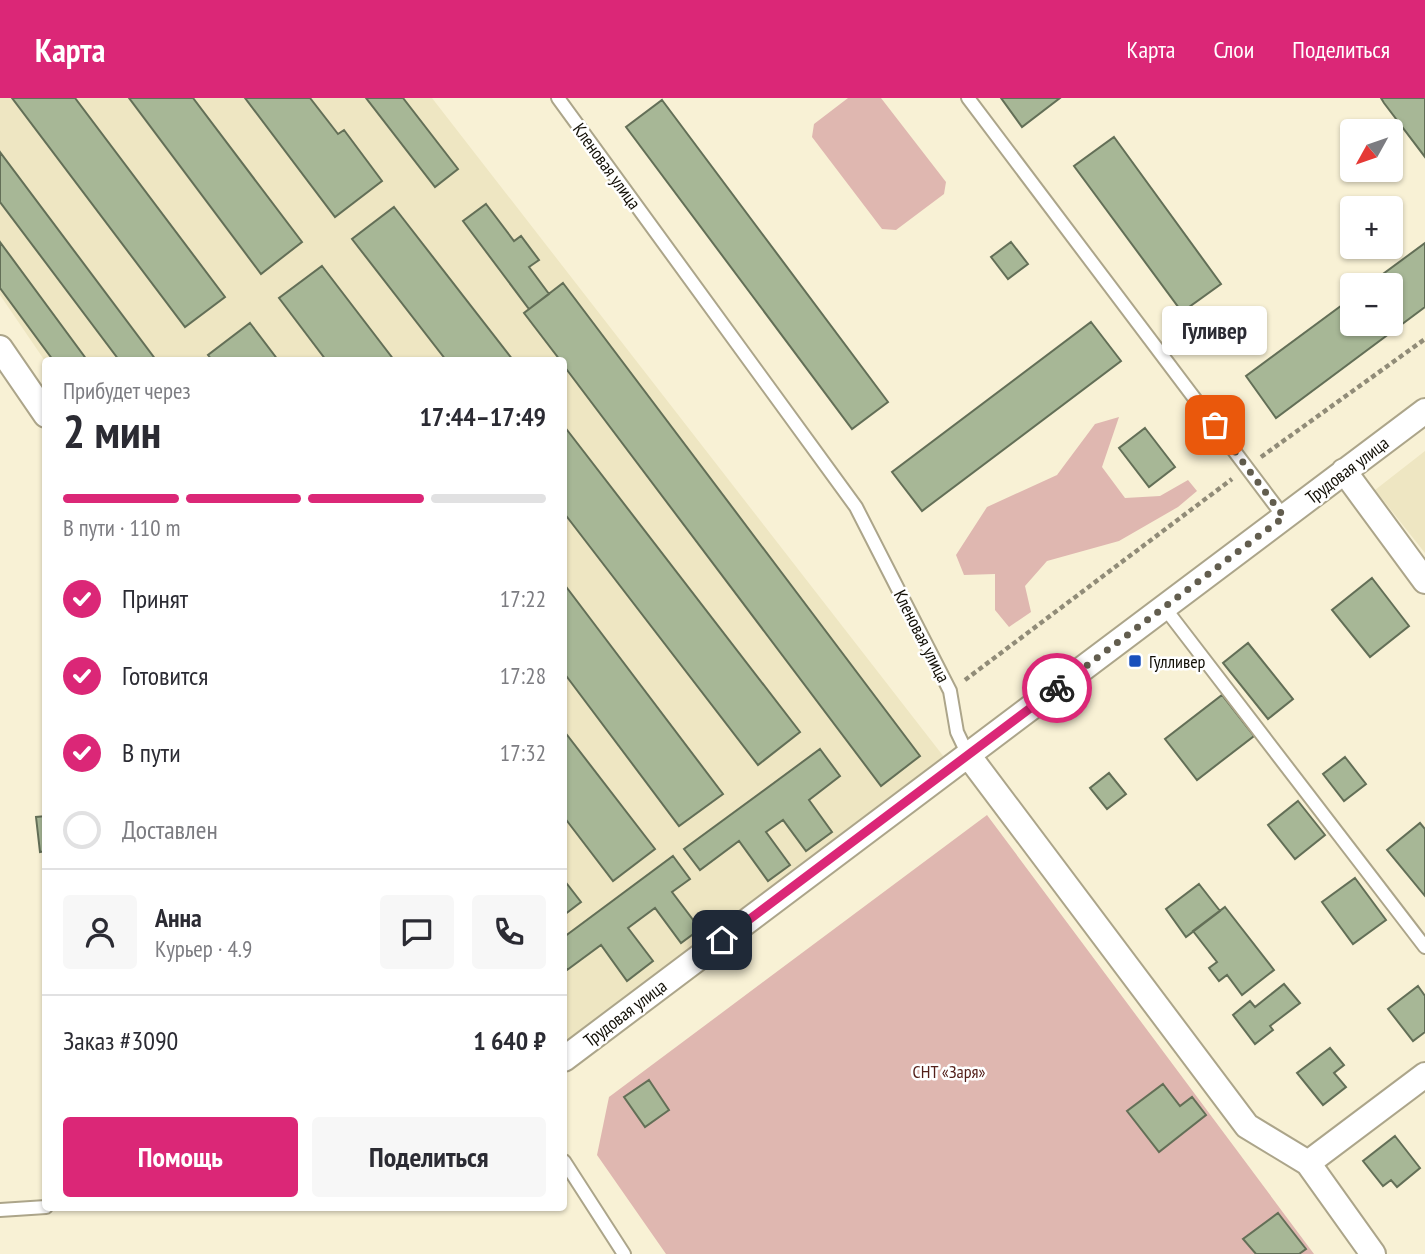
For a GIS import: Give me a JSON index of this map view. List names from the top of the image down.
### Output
{
  "streets": {
    "street": ["Кленовая улица", "Трудовая улица"]
  },
  "crossings": [
    ["Кленовая улица", "Трудовая улица"]
  ],
  "parks": ["СНТ «Заря»"],
  "places": {
    "other": ["Гуливер"],
    "transit": ["Гулливер"]
  },
  "north": "bottom left",
  "page": {
    "header": "Карта",
    "nav": ["Карта", "Слои", "Поделиться"],
    "map_buttons": ["+", "−"],
    "bubble": "Гуливер",
    "heading": ["2 мин", "Прибудет через", "17:44–17:49"],
    "panel": [
      "Анна",
      "Курьер · 4.9",
      "Заказ #3090",
      "1 640 ₽"
    ],
    "bar": "В пути · 110 m",
    "list": [
      ["Принят", "17:22"],
      ["Готовится", "17:28"],
      ["В пути", "17:32"],
      "Доставлен"
    ],
    "buttons": ["Помощь", "Поделиться"]
  }
}
